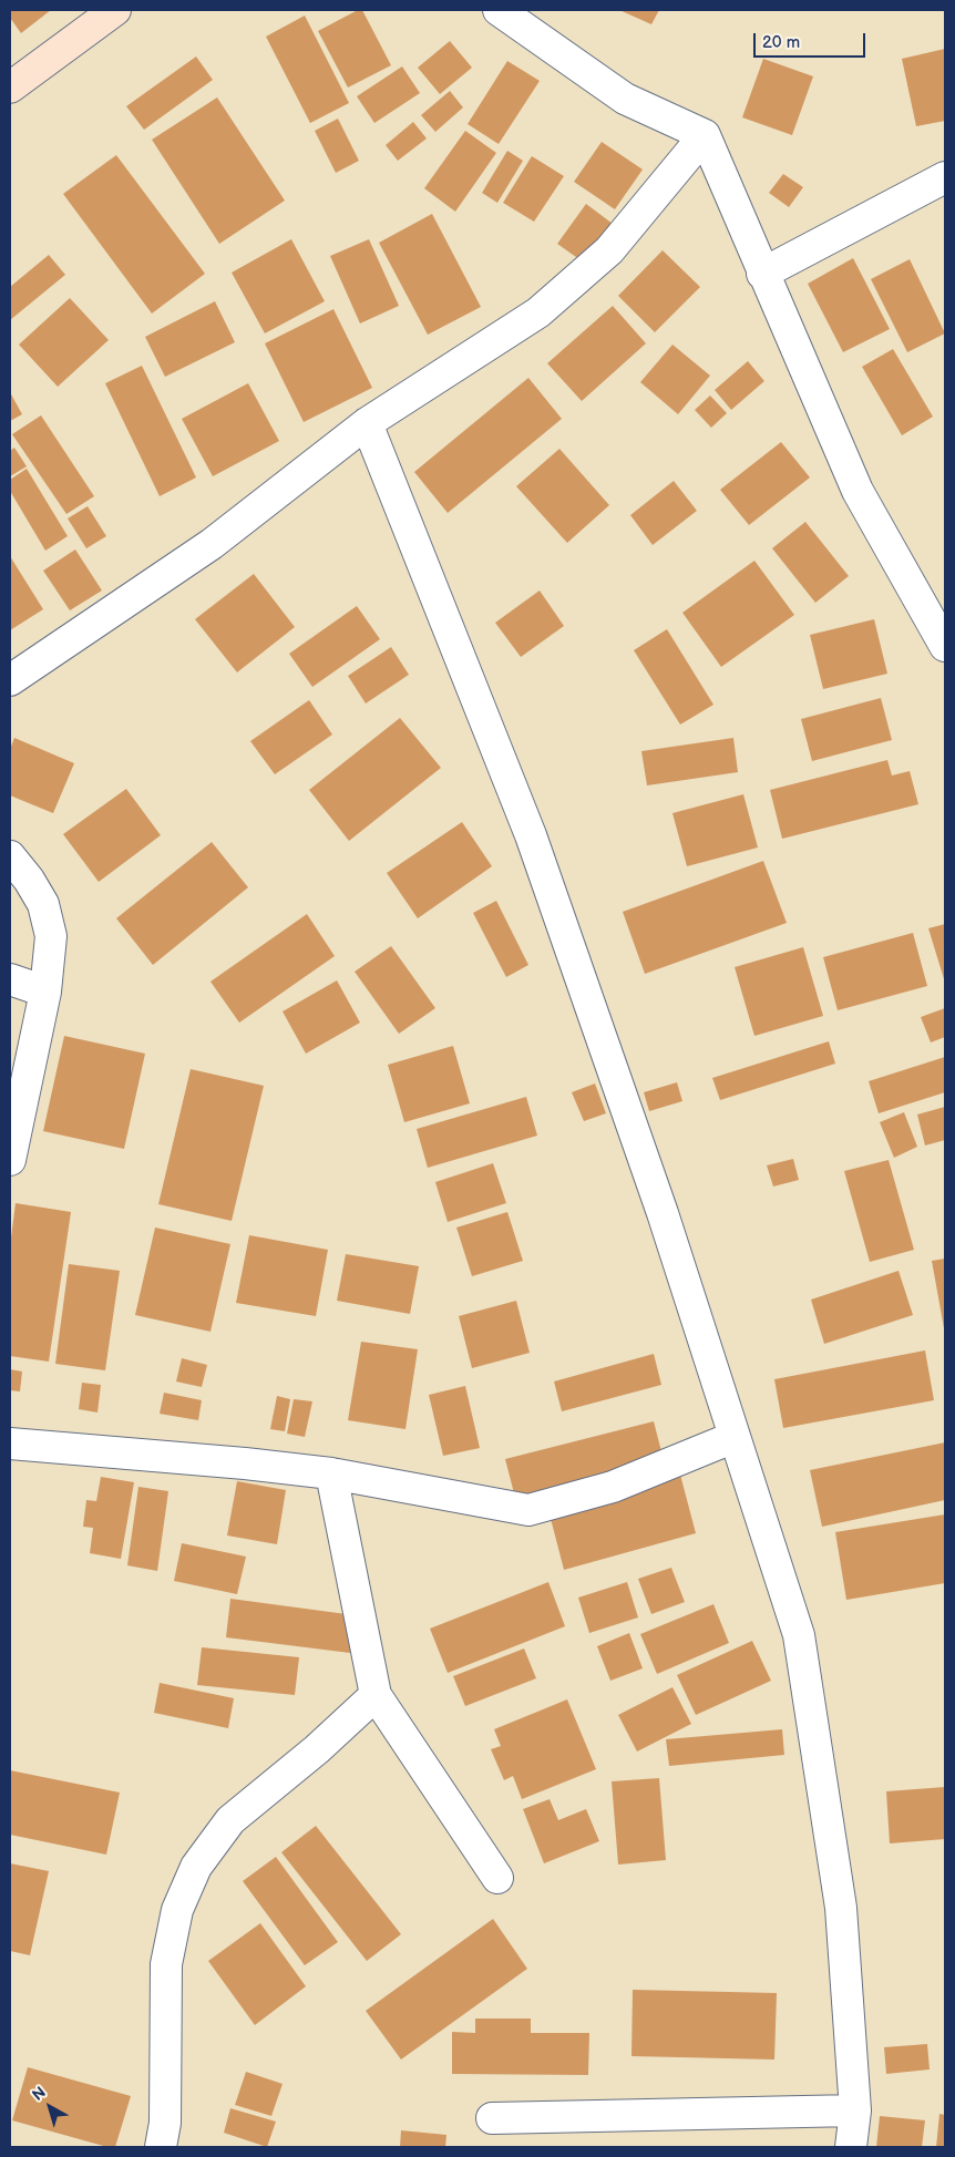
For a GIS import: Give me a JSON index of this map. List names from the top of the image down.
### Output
{
  "scale_bar": "20 m",
  "north": "top left"
}
